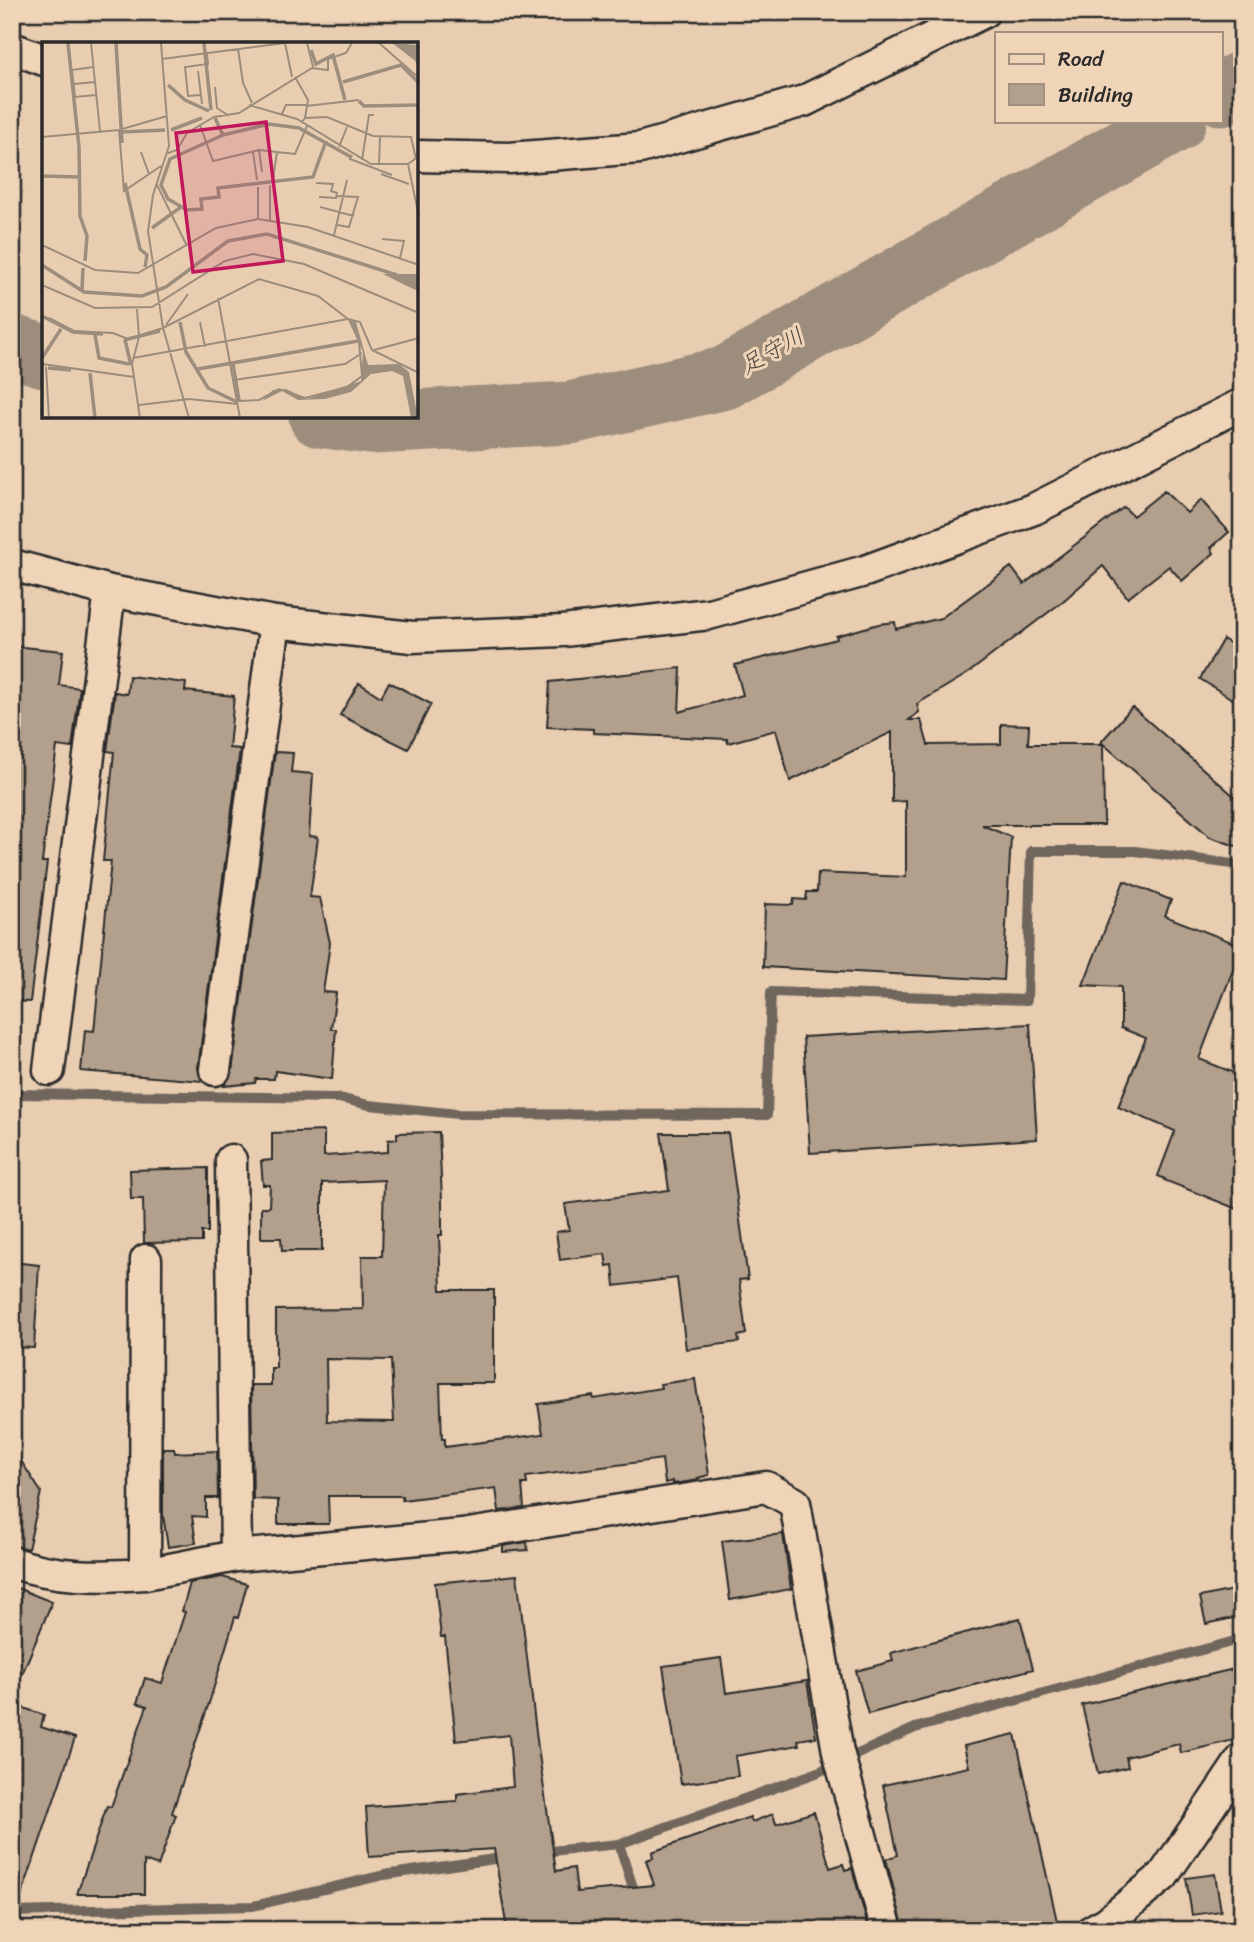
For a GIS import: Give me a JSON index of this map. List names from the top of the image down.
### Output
{
  "water": ["足守川"],
  "legend": ["Road", "Building"]
}
